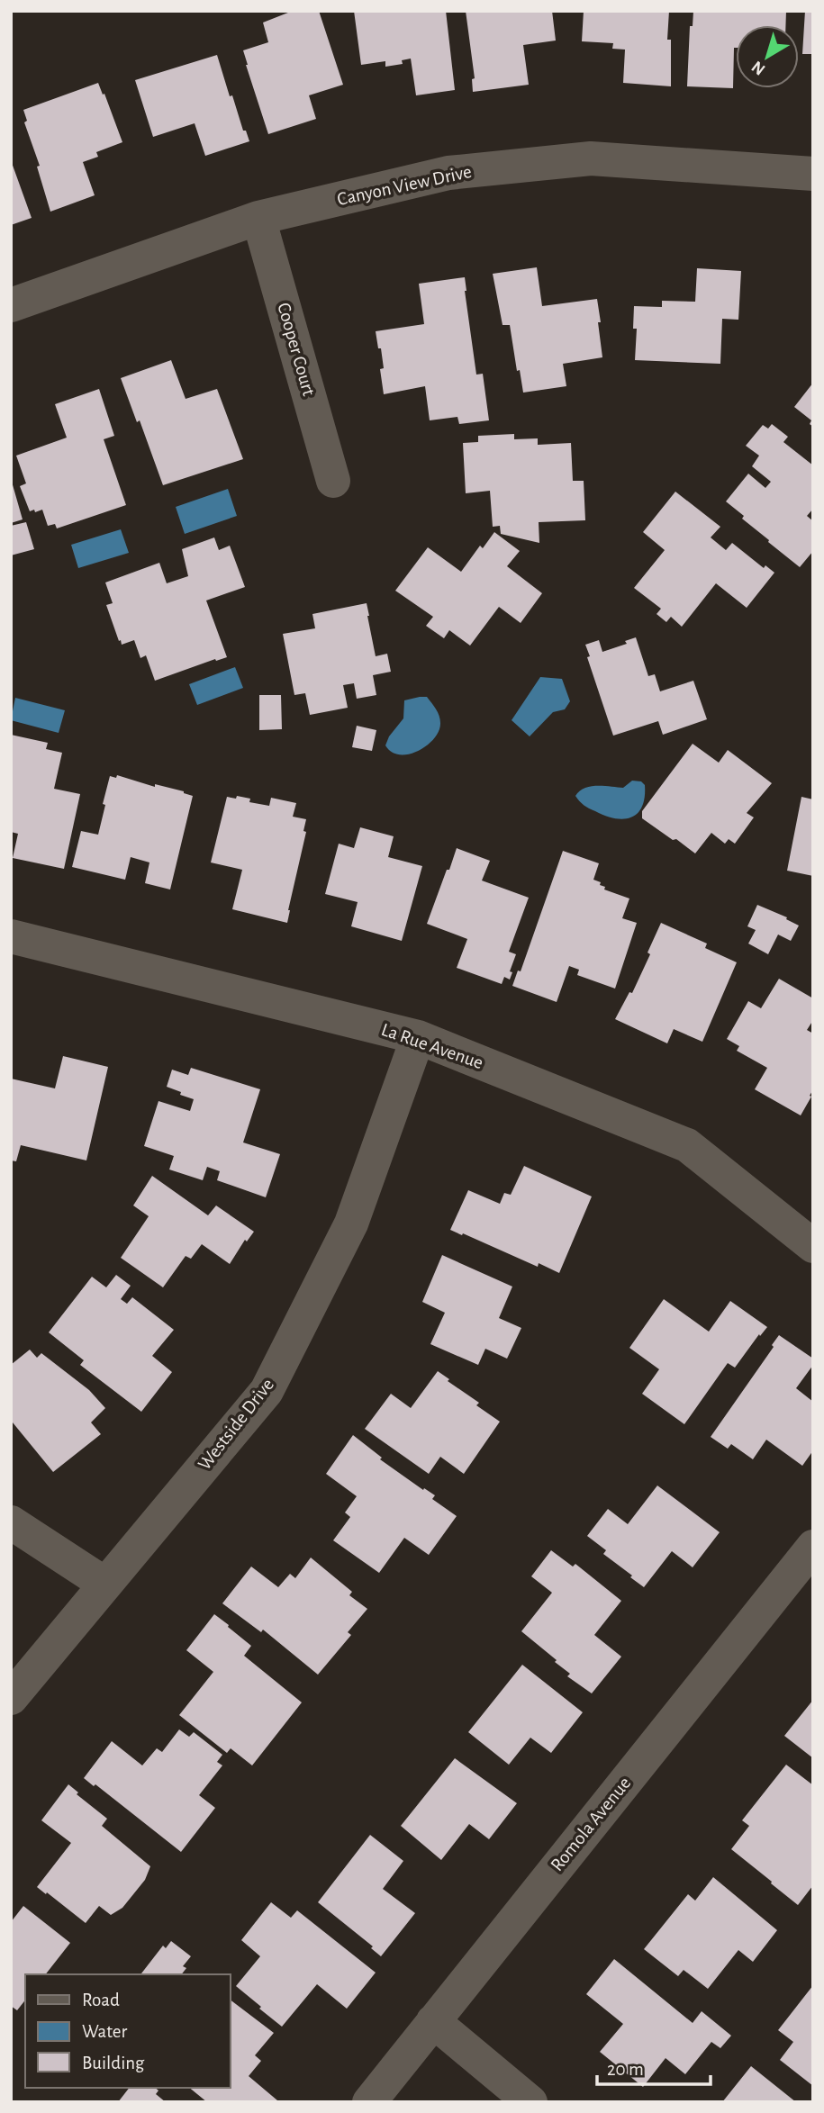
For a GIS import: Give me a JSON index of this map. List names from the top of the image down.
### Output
{
  "streets": {
    "street": [
      "Canyon View Drive",
      "Cooper Court",
      "La Rue Avenue",
      "Westside Drive",
      "Romola Avenue"
    ]
  },
  "crossings": [
    ["Canyon View Drive", "Cooper Court"],
    ["La Rue Avenue", "Westside Drive"]
  ],
  "legend": ["Road", "Water", "Building"],
  "scale_bar": "20 m",
  "north": "bottom left"
}
